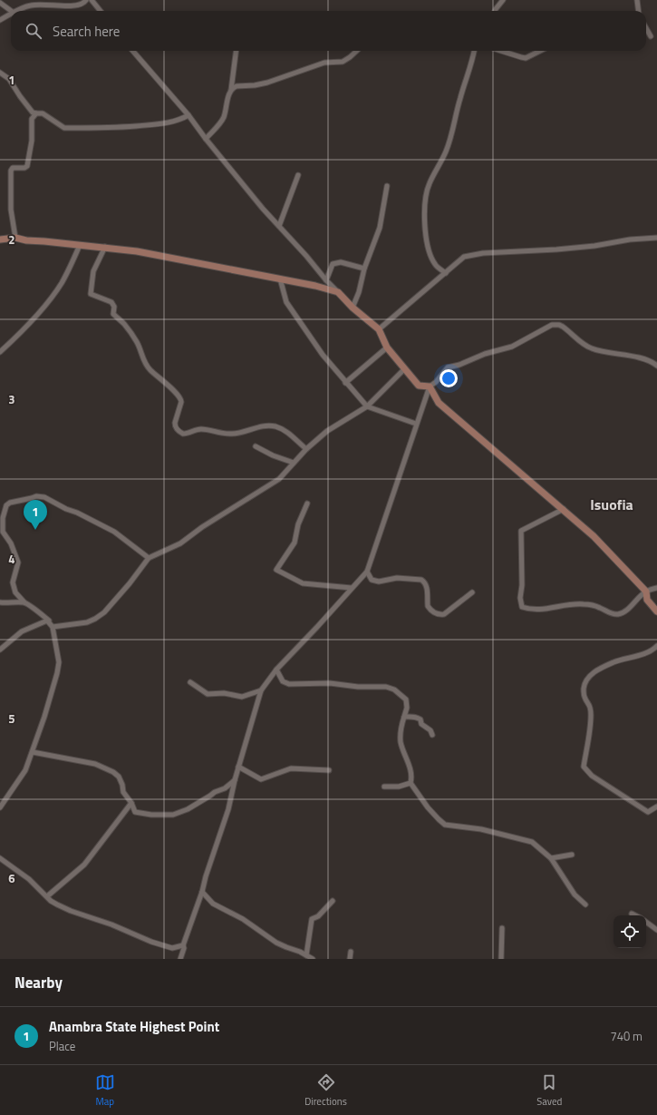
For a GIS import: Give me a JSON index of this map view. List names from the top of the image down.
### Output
{
  "districts": ["Isuofia"],
  "page": {
    "search": "Search here",
    "pins": "1",
    "heading": "Nearby",
    "list": [
      {
        "mark": "1",
        "name": "Anambra State Highest Point",
        "note": "Place",
        "value": "740 m"
      }
    ],
    "nav": ["Map", "Directions", "Saved"]
  },
  "grid": {
    "rows": [
      "1",
      "2",
      "3",
      "4",
      "5",
      "6"
    ]
  }
}
